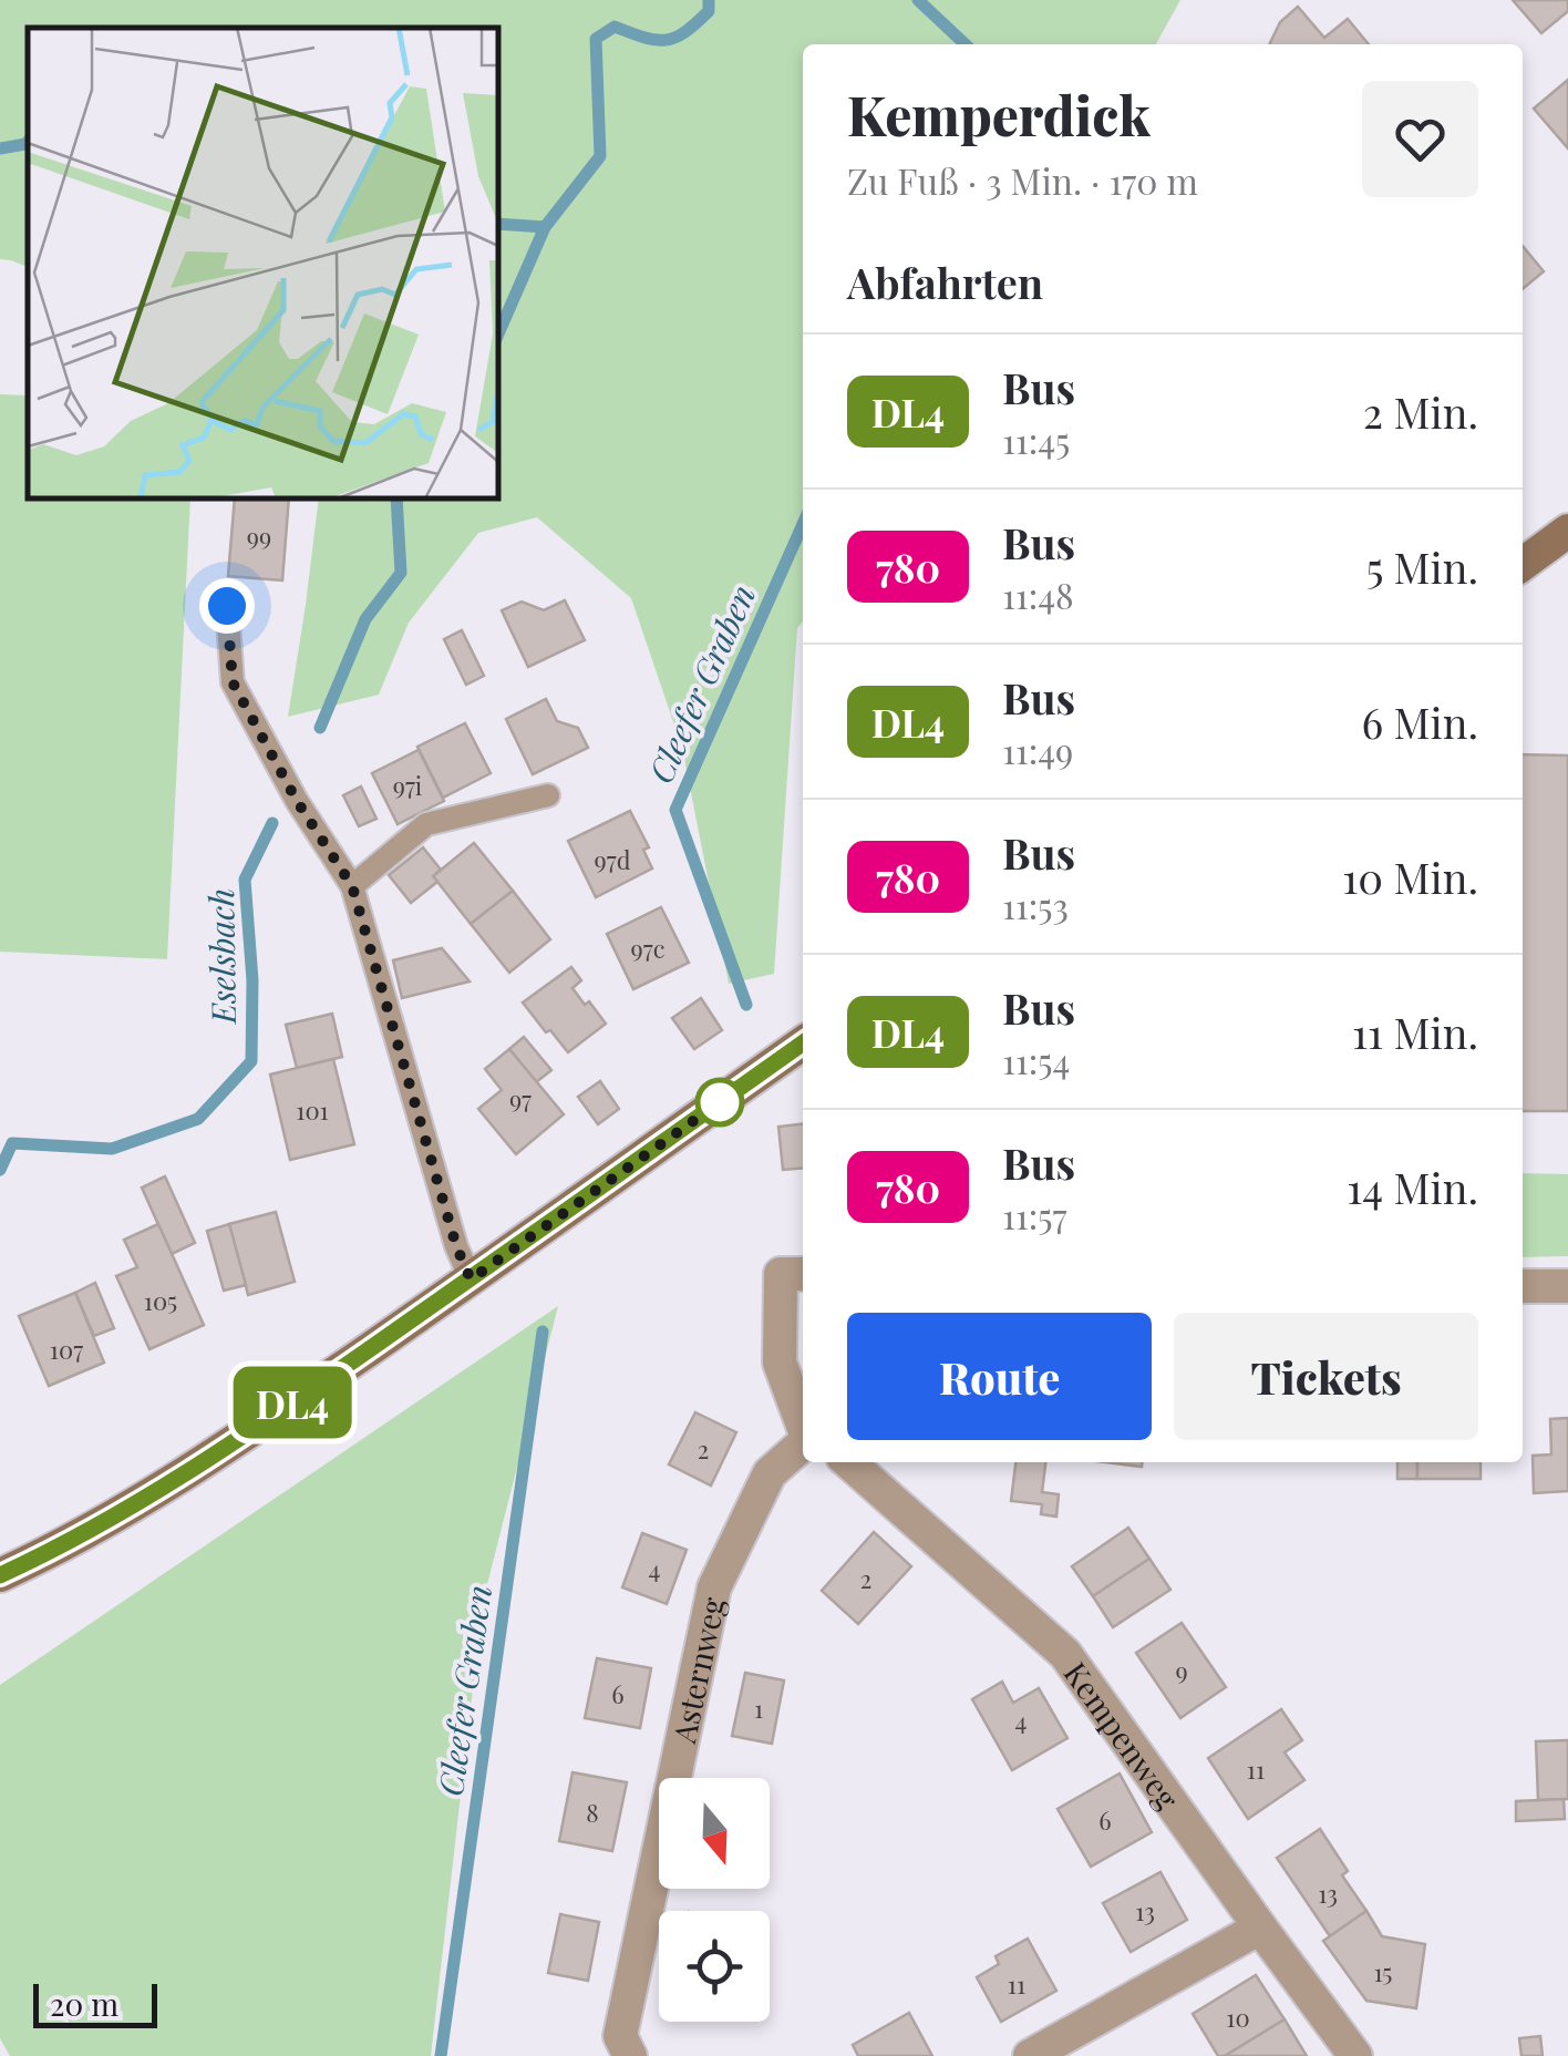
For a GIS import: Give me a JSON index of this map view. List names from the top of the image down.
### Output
{
  "streets": {
    "street": ["Asternweg", "Kempenweg"]
  },
  "water": ["Cleefer Graben", "Eselsbach"],
  "lines": ["bus line DL4"],
  "house_numbers": [
    "99",
    "97i",
    "97d",
    "97c",
    "97",
    "101",
    "105",
    "107",
    "2",
    "4",
    "2",
    "9",
    "6",
    "1",
    "4",
    "11",
    "8",
    "6",
    "13",
    "13",
    "15",
    "11",
    "10"
  ],
  "scale_bar": "20 m",
  "north": "bottom",
  "page": {
    "on_map": "DL4",
    "heading": [
      ["Kemperdick", "Zu Fuß · 3 Min. · 170 m"],
      "Abfahrten"
    ],
    "list": [
      {
        "mark": "DL4",
        "name": "Bus",
        "note": "11:45",
        "value": "2 Min."
      },
      {
        "mark": "780",
        "name": "Bus",
        "note": "11:48",
        "value": "5 Min."
      },
      {
        "mark": "DL4",
        "name": "Bus",
        "note": "11:49",
        "value": "6 Min."
      },
      {
        "mark": "780",
        "name": "Bus",
        "note": "11:53",
        "value": "10 Min."
      },
      {
        "mark": "DL4",
        "name": "Bus",
        "note": "11:54",
        "value": "11 Min."
      },
      {
        "mark": "780",
        "name": "Bus",
        "note": "11:57",
        "value": "14 Min."
      }
    ],
    "buttons": ["Route", "Tickets"],
    "scale": "20 m"
  }
}
